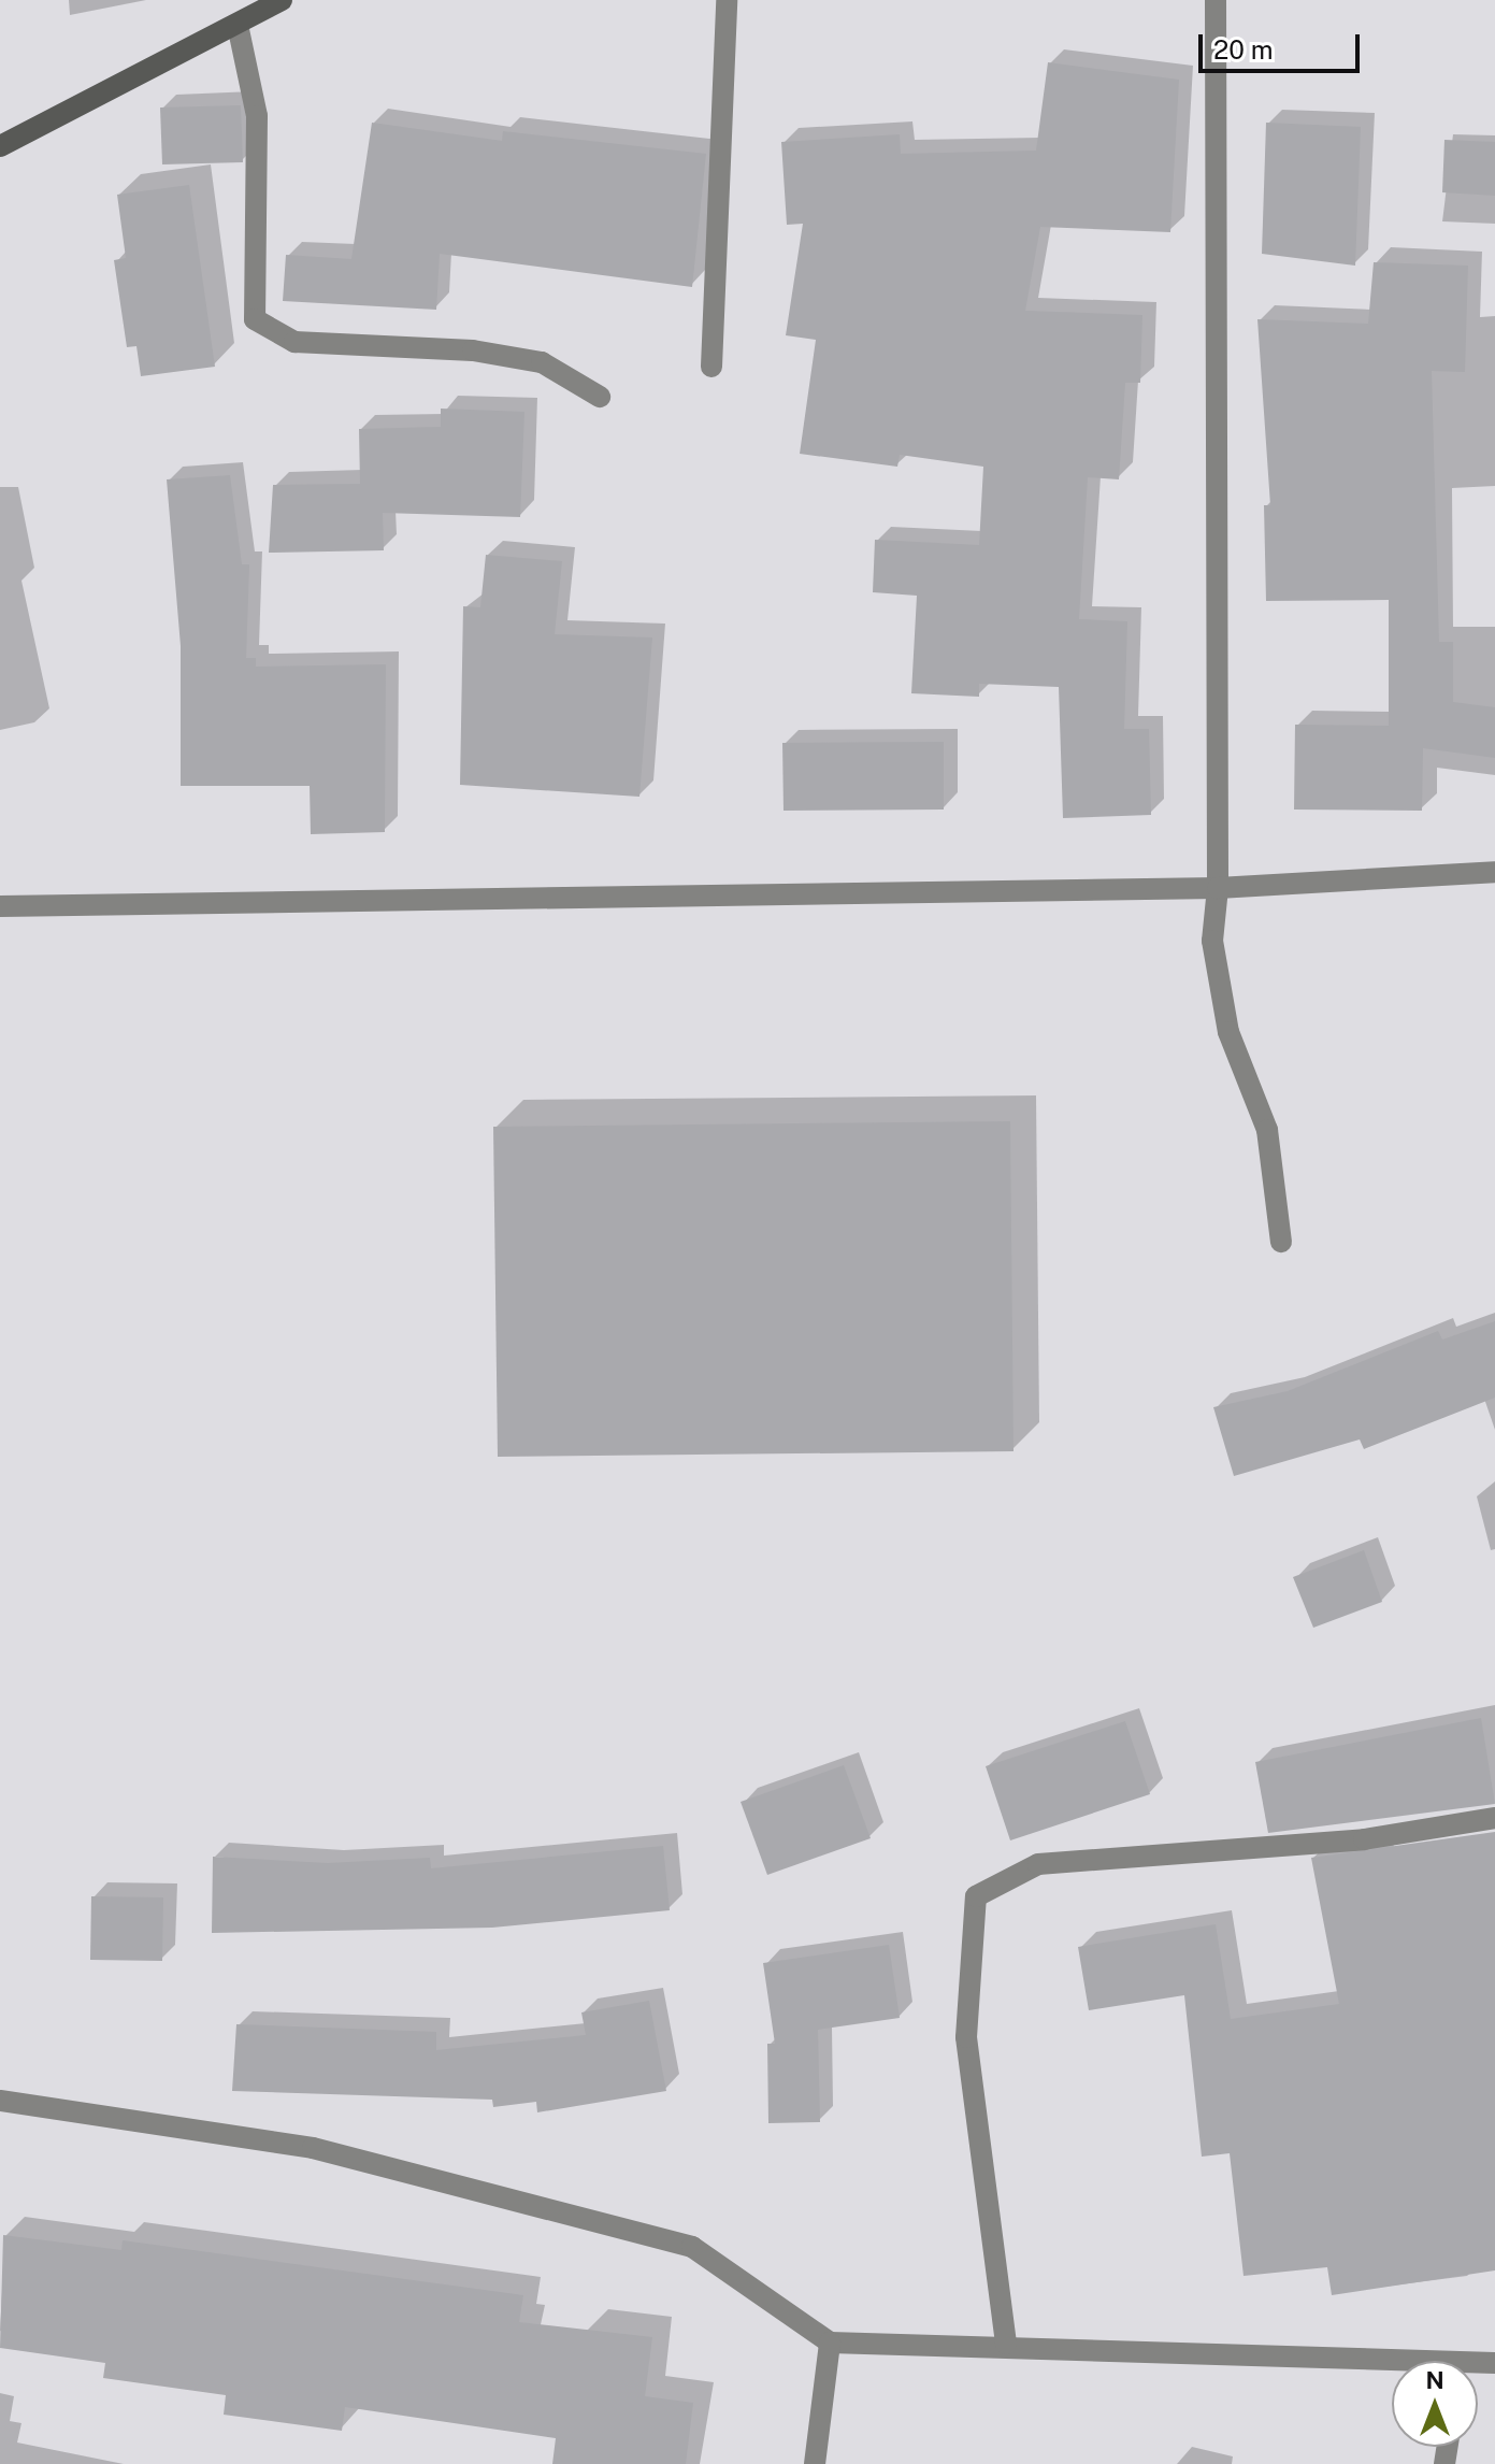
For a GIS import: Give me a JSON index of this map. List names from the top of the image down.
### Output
{
  "scale_bar": "20 m",
  "north": "top"
}
